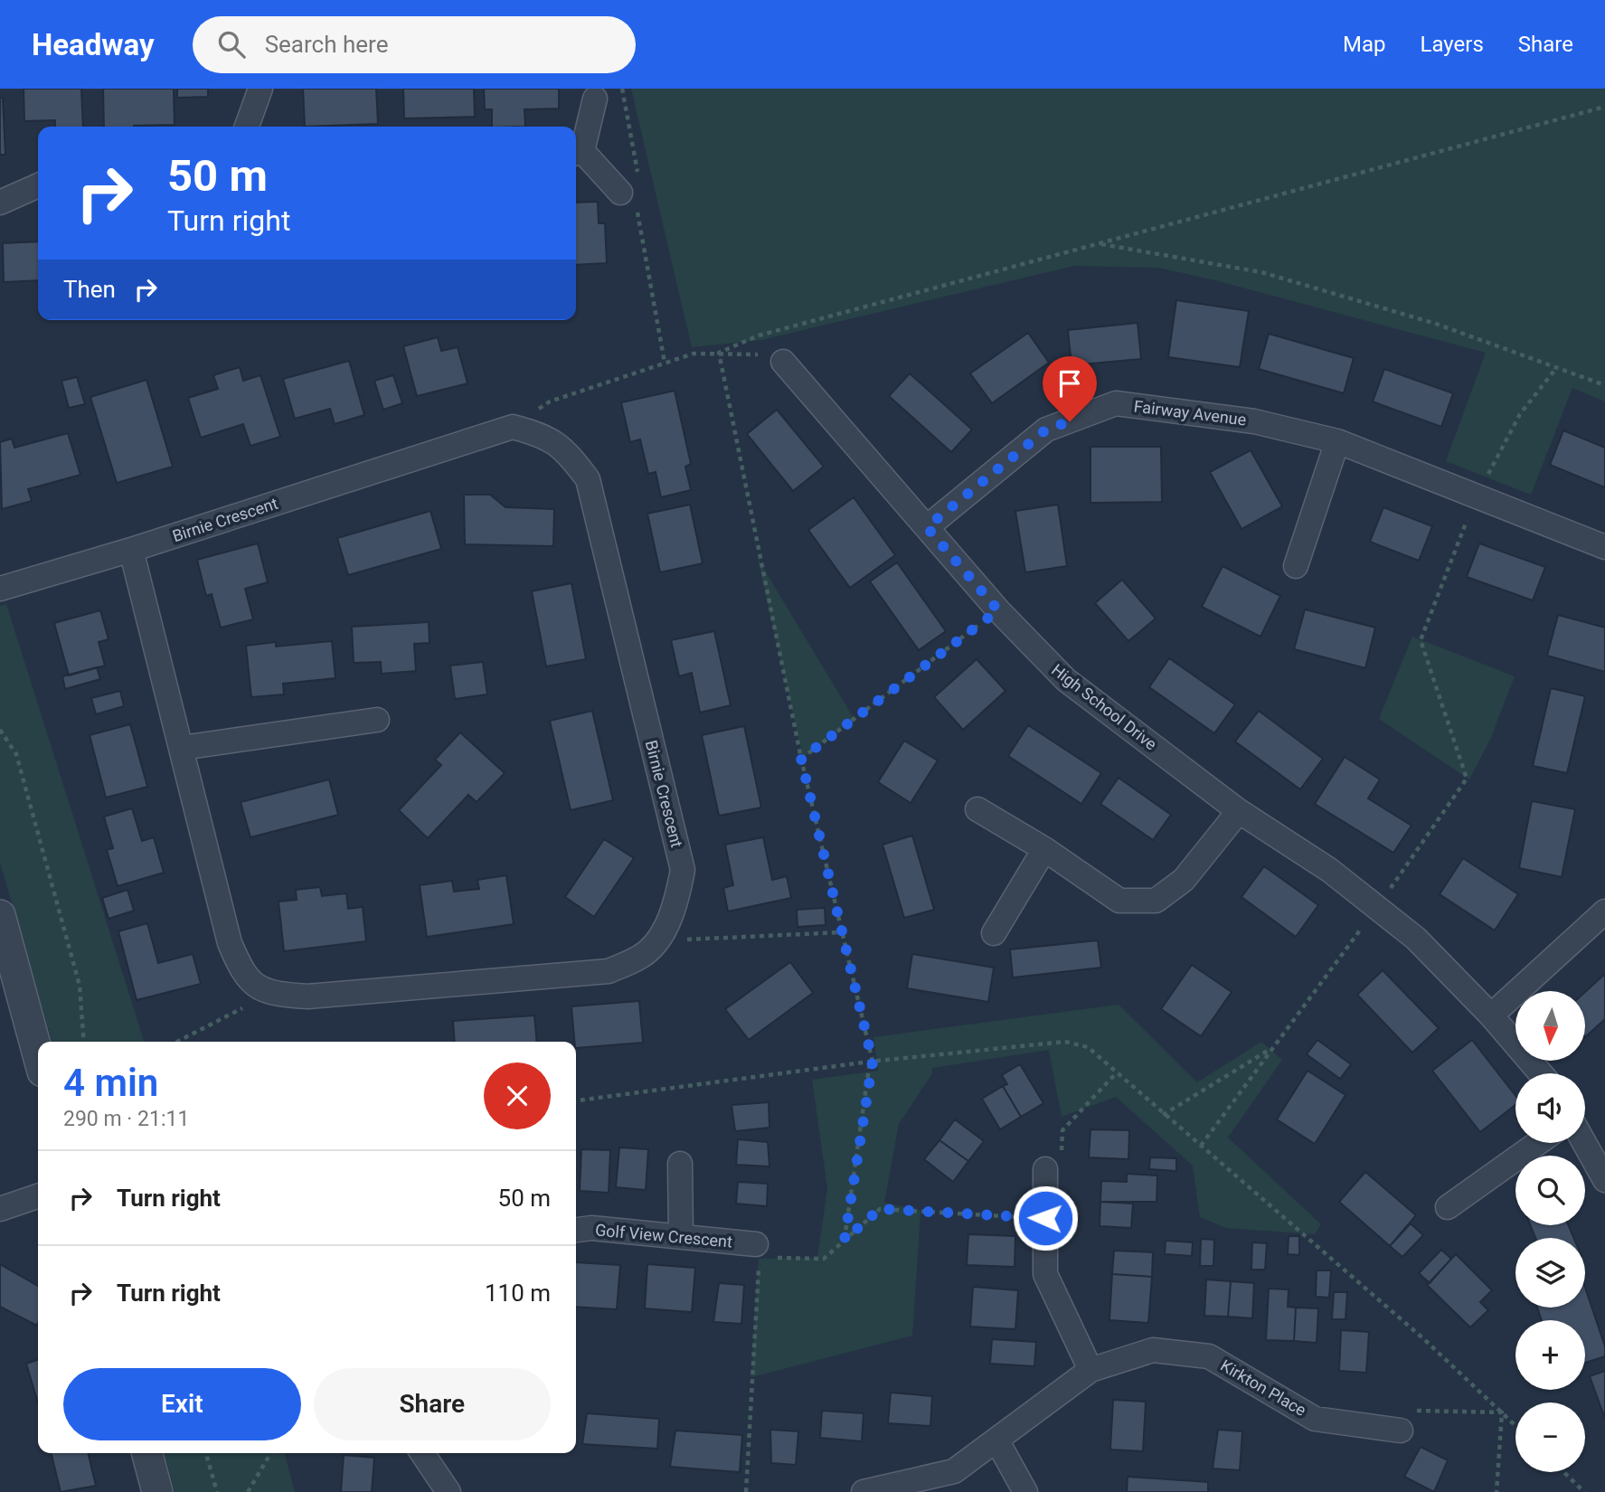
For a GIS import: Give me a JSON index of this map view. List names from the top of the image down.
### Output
{
  "streets": {
    "street": [
      "Fairway Avenue",
      "Birnie Crescent",
      "High School Drive",
      "Golf View Crescent",
      "Kirkton Place"
    ]
  },
  "crossings": [
    ["Fairway Avenue", "High School Drive"]
  ],
  "north": "bottom",
  "page": {
    "header": "Headway",
    "search": "Search here",
    "nav": ["Map", "Layers", "Share"],
    "turn": ["50 m", "Turn right"],
    "then": "Then",
    "map_buttons": ["+", "−"],
    "heading": ["4 min", "290 m · 21:11"],
    "list": [
      {
        "name": "Turn right",
        "value": "50 m"
      },
      {
        "name": "Turn right",
        "value": "110 m"
      }
    ],
    "buttons": ["Exit", "Share"]
  }
}
